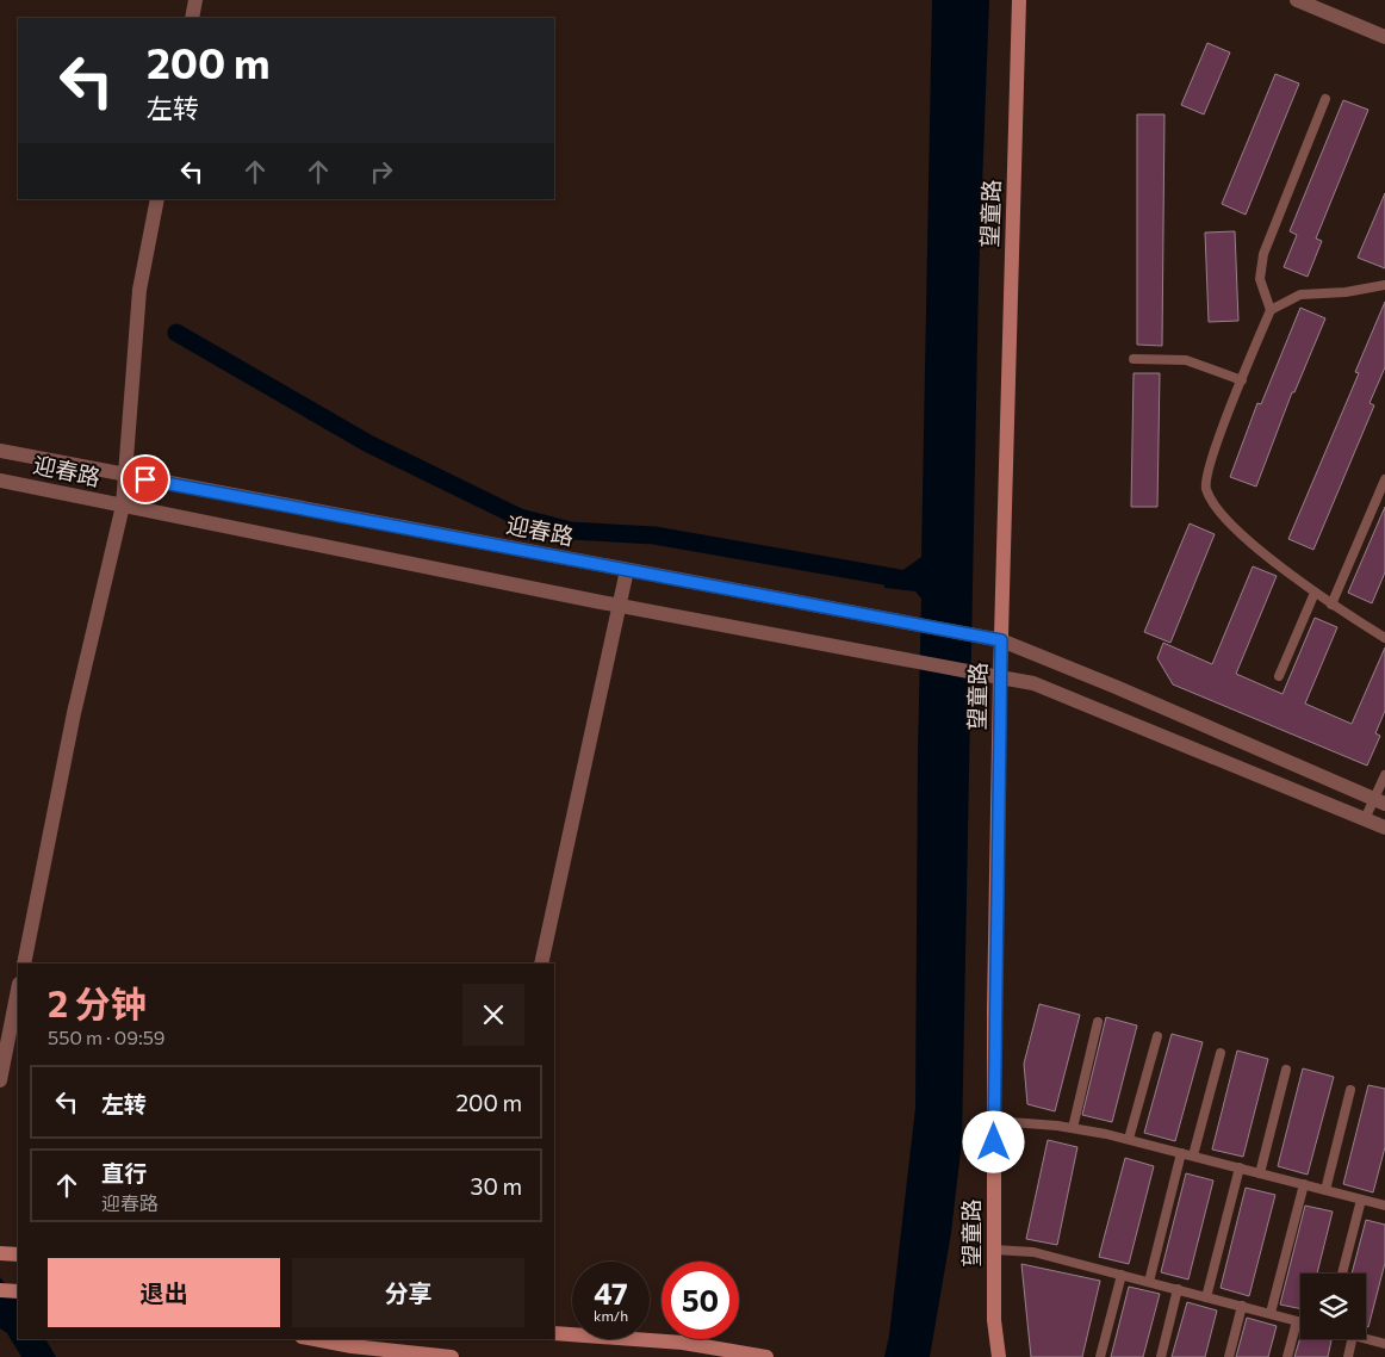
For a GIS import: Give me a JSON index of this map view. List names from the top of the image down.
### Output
{
  "streets": {
    "main road": ["望童路"],
    "street": ["迎春路"]
  },
  "crossings": [
    ["望童路", "迎春路"]
  ],
  "page": {
    "turn": ["200 m", "左转"],
    "heading": ["2 分钟", "550 m · 09:59"],
    "list": [
      {
        "name": "左转",
        "value": "200 m"
      },
      {
        "name": "直行",
        "note": "迎春路",
        "value": "30 m"
      }
    ],
    "buttons": ["退出", "分享"],
    "speed": "47 km/h",
    "limit": "50"
  }
}
